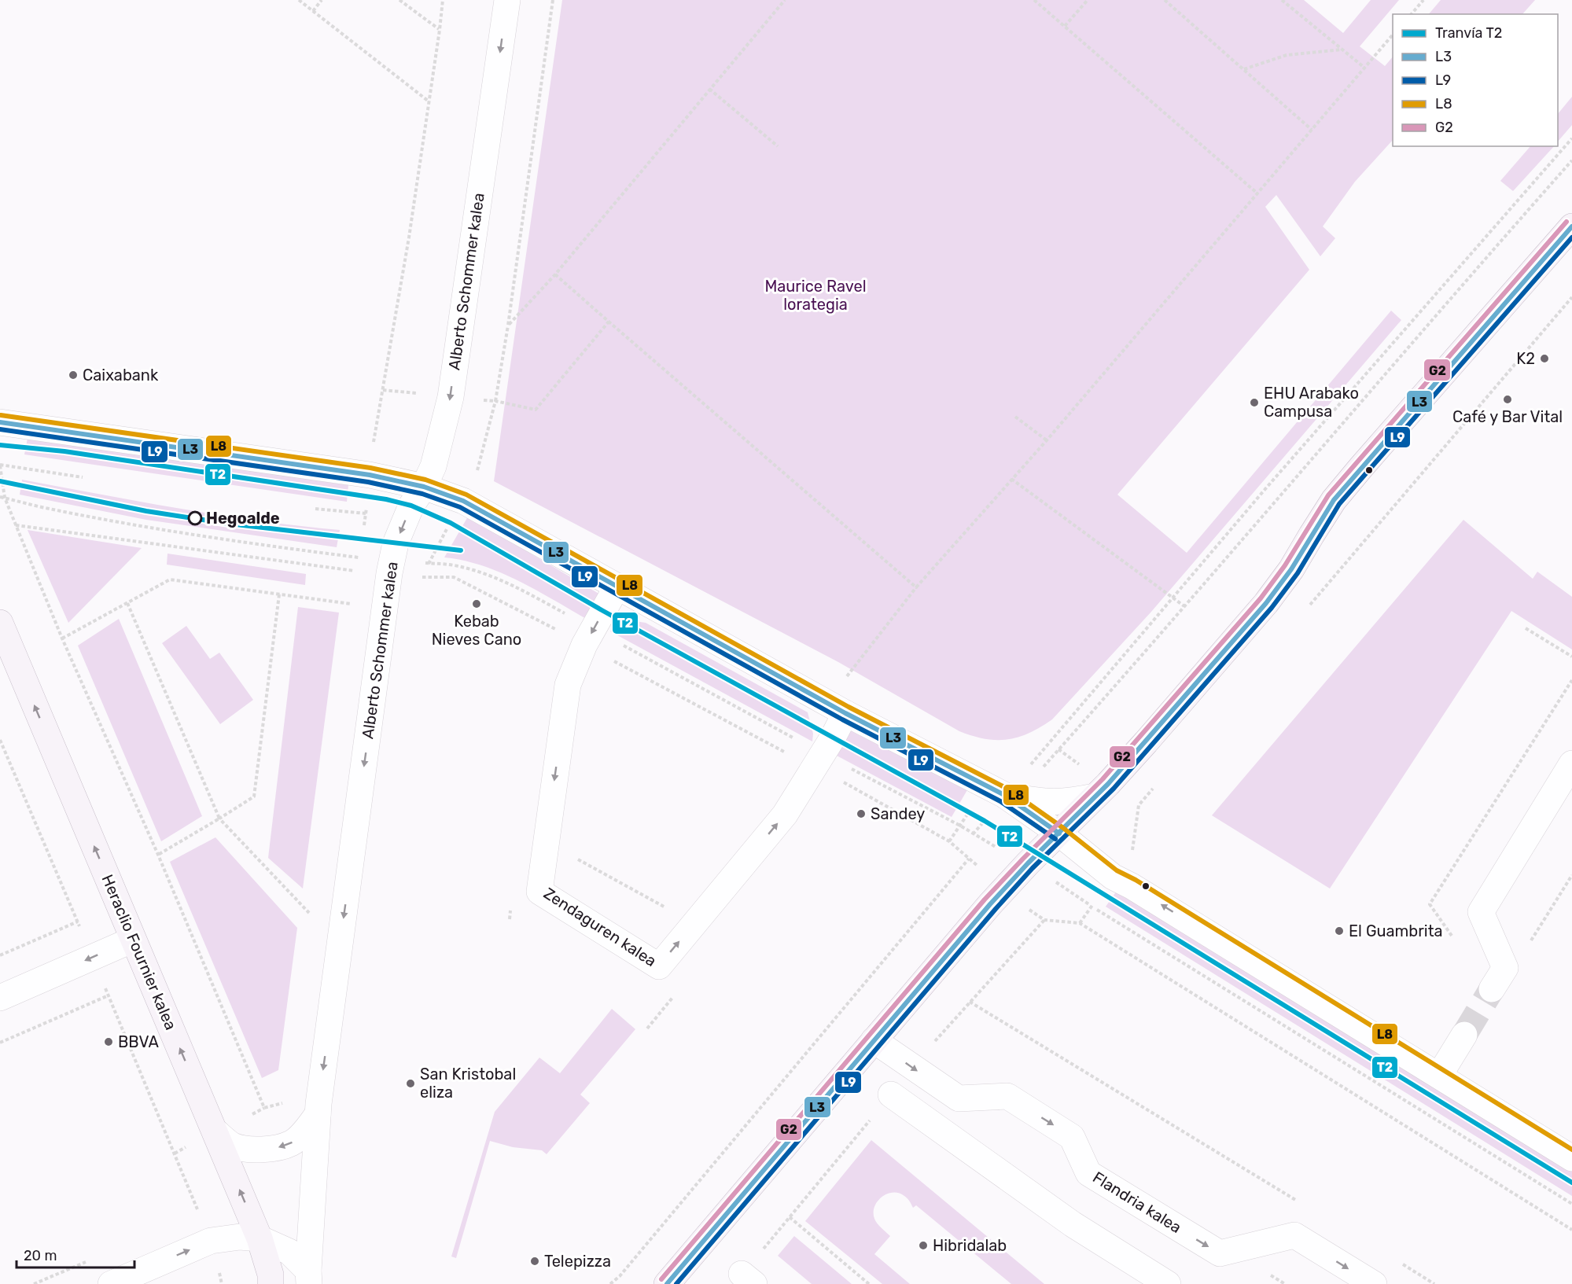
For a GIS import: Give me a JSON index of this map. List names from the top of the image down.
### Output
{
  "streets": {
    "main road": ["Heraclio Fournier kalea"],
    "street": ["Alberto Schommer kalea", "Zendaguren kalea", "Flandria kalea"]
  },
  "one_way": ["Alberto Schommer kalea", "Heraclio Fournier kalea"],
  "parks": ["Maurice Ravel lorategia"],
  "places": [
    "K2",
    "Caixabank",
    "Café y Bar Vital",
    "EHU Arabako Campusa",
    "Hegoalde",
    "Kebab Nieves Cano",
    "Sandey",
    "El Guambrita",
    "BBVA",
    "San Kristobal eliza",
    "Hibridalab",
    "Telepizza"
  ],
  "lines": [
    "transit line G2",
    "transit line L3",
    "transit line L9",
    "transit line L8",
    "tram line T2"
  ],
  "legend": [
    "Tranvía T2",
    "L3",
    "L9",
    "L8",
    "G2"
  ],
  "scale_bar": "20 m"
}
